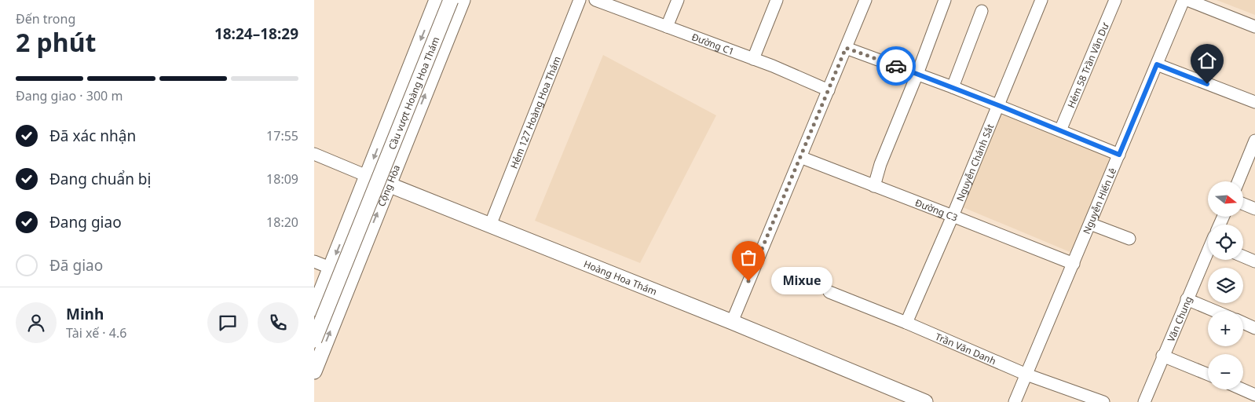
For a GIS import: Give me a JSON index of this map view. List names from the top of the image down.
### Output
{
  "streets": {
    "main road": ["Cầu vượt Hoàng Hoa Thám", "Cộng Hòa", "Hoàng Hoa Thám"],
    "street": [
      "Đường C1",
      "Hẻm 58 Trần Văn Dư",
      "Hẻm 127 Hoàng Hoa Thám",
      "Nguyễn Chánh Sắt",
      "Nguyễn Hiến Lê",
      "Đường C3",
      "Văn Chung",
      "Trần Văn Danh"
    ]
  },
  "crossings": [
    ["Hẻm 127 Hoàng Hoa Thám", "Hoàng Hoa Thám"],
    ["Nguyễn Chánh Sắt", "Đường C3"],
    ["Nguyễn Chánh Sắt", "Trần Văn Danh"],
    ["Cộng Hòa", "Hoàng Hoa Thám"],
    ["Nguyễn Hiến Lê", "Đường C3"],
    ["Nguyễn Hiến Lê", "Trần Văn Danh"]
  ],
  "places": ["Mixue"],
  "north": "right",
  "page": {
    "heading": ["2 phút", "Đến trong", "18:24–18:29"],
    "panel": ["Minh", "Tài xế · 4.6"],
    "bar": "Đang giao · 300 m",
    "list": [
      ["Đã xác nhận", "17:55"],
      ["Đang chuẩn bị", "18:09"],
      ["Đang giao", "18:20"],
      "Đã giao"
    ],
    "map_buttons": ["+", "−"],
    "bubble": "Mixue"
  }
}
